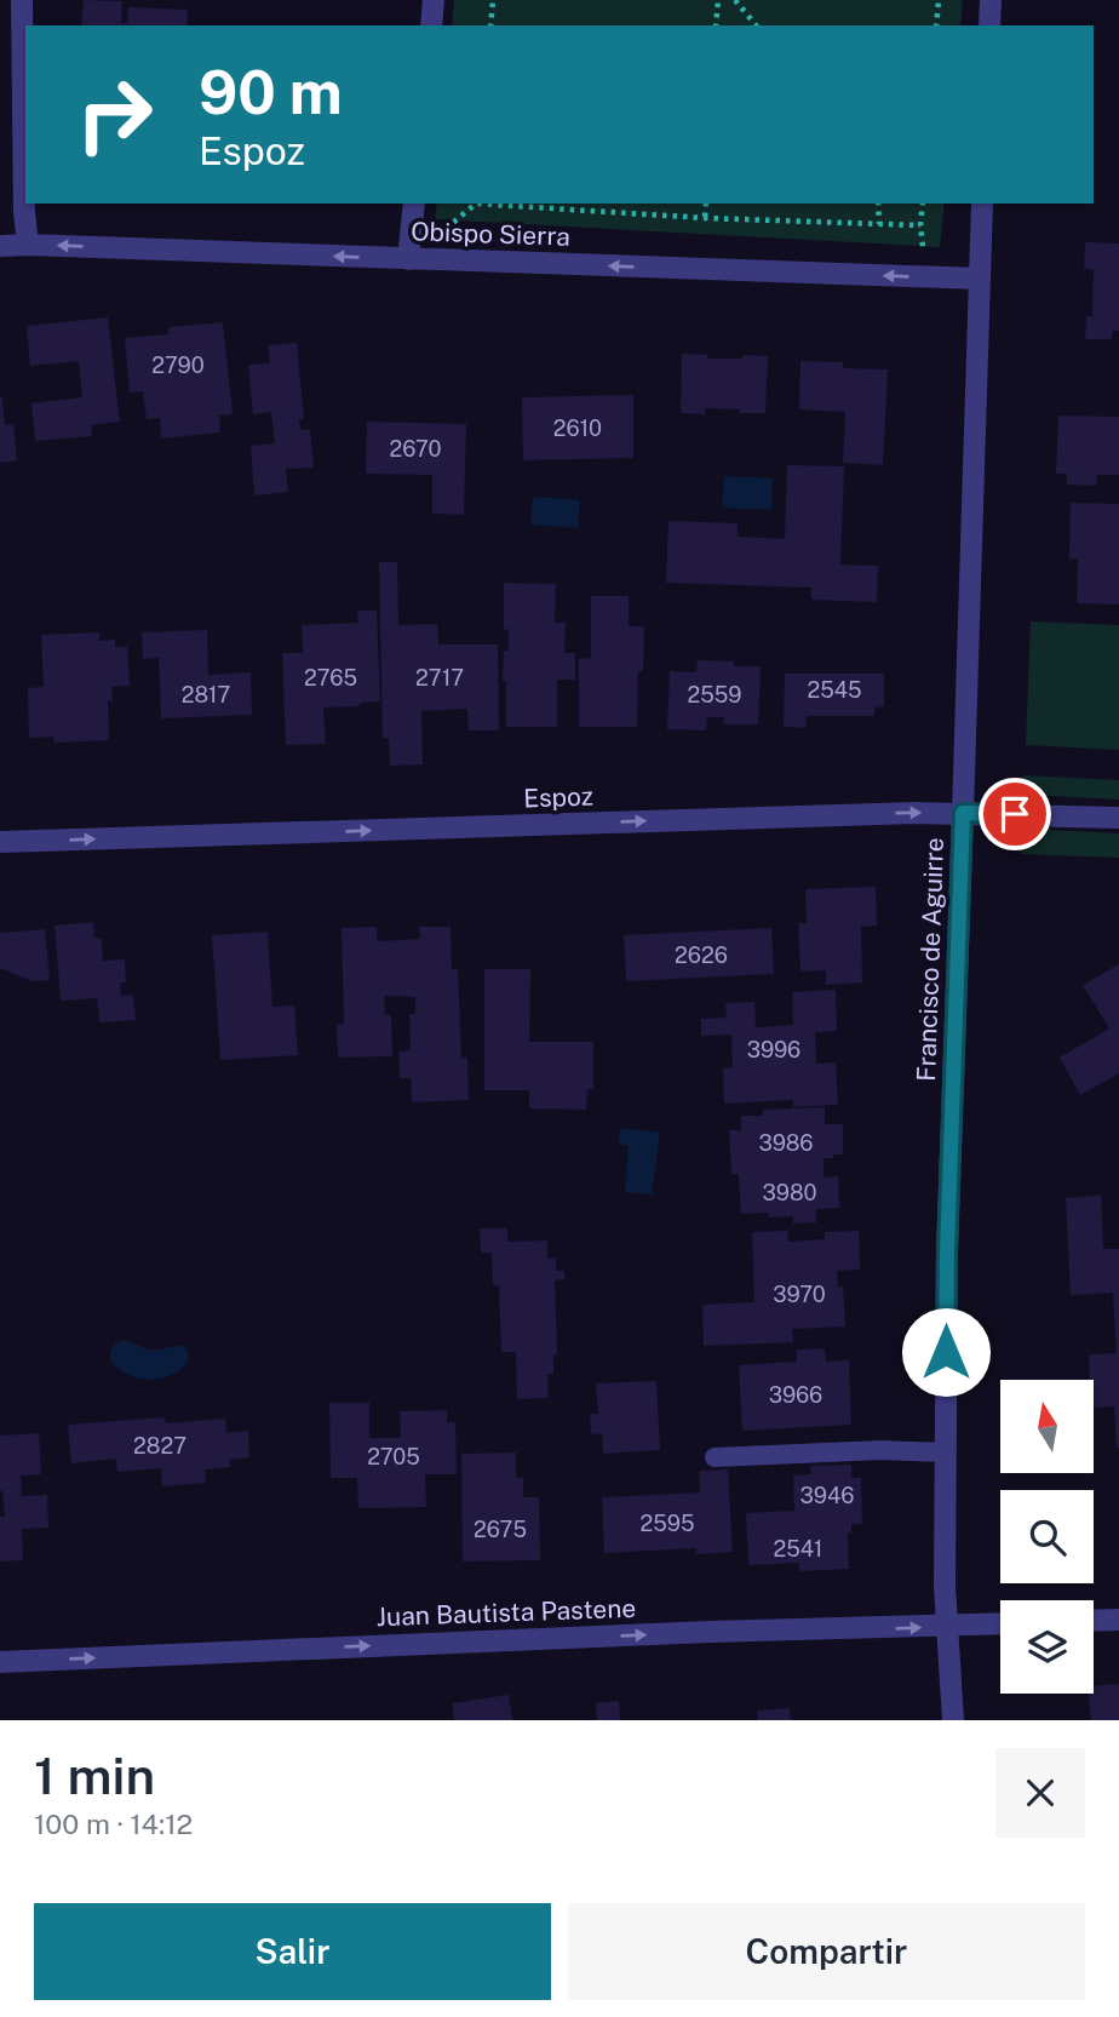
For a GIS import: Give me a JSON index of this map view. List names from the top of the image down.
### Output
{
  "streets": {
    "street": [
      "Obispo Sierra",
      "Espoz",
      "Francisco de Aguirre",
      "Juan Bautista Pastene"
    ]
  },
  "crossings": [
    ["Obispo Sierra", "Francisco de Aguirre"],
    ["Espoz", "Francisco de Aguirre"],
    ["Francisco de Aguirre", "Juan Bautista Pastene"]
  ],
  "one_way": ["Obispo Sierra", "Espoz", "Juan Bautista Pastene"],
  "house_numbers": [
    "2790",
    "2610",
    "2670",
    "2765",
    "2717",
    "2545",
    "2817",
    "2559",
    "2626",
    "3996",
    "3986",
    "3980",
    "3970",
    "3966",
    "2827",
    "2705",
    "3946",
    "2595",
    "2675",
    "2541"
  ],
  "north": "top",
  "page": {
    "turn": ["90 m", "Espoz"],
    "heading": ["1 min", "100 m · 14:12"],
    "buttons": ["Salir", "Compartir"]
  }
}
